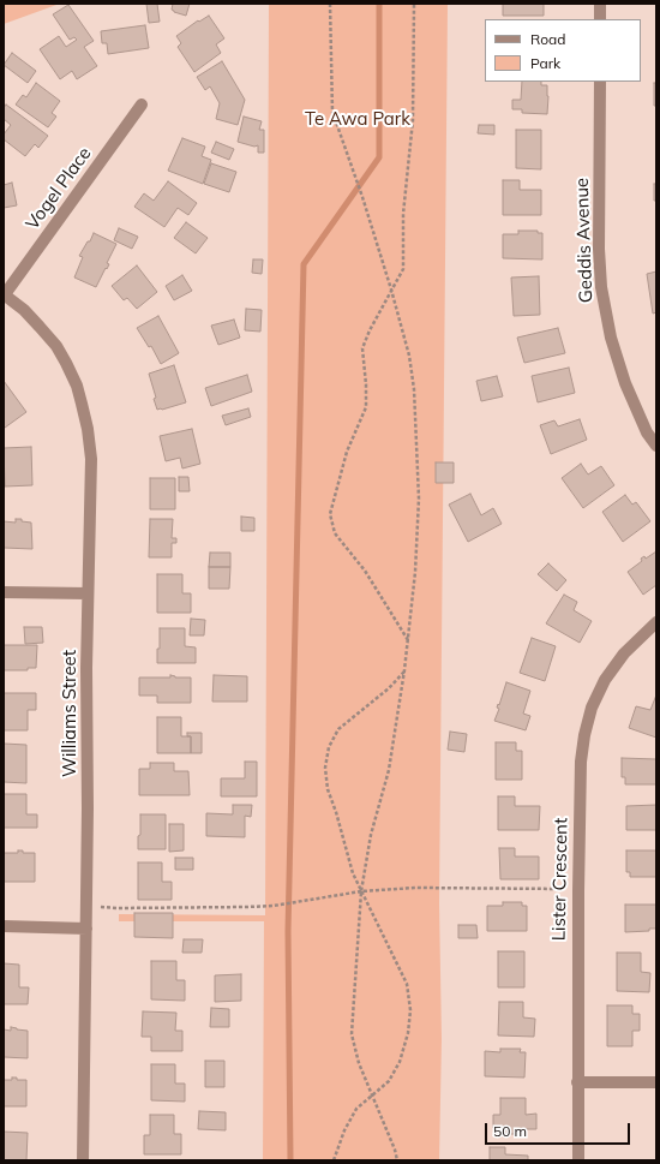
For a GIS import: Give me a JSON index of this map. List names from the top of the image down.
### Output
{
  "streets": {
    "street": [
      "Vogel Place",
      "Geddis Avenue",
      "Williams Street",
      "Lister Crescent"
    ]
  },
  "crossings": [
    ["Vogel Place", "Williams Street"]
  ],
  "parks": ["Te Awa Park"],
  "legend": ["Road", "Park"],
  "scale_bar": "50 m"
}
